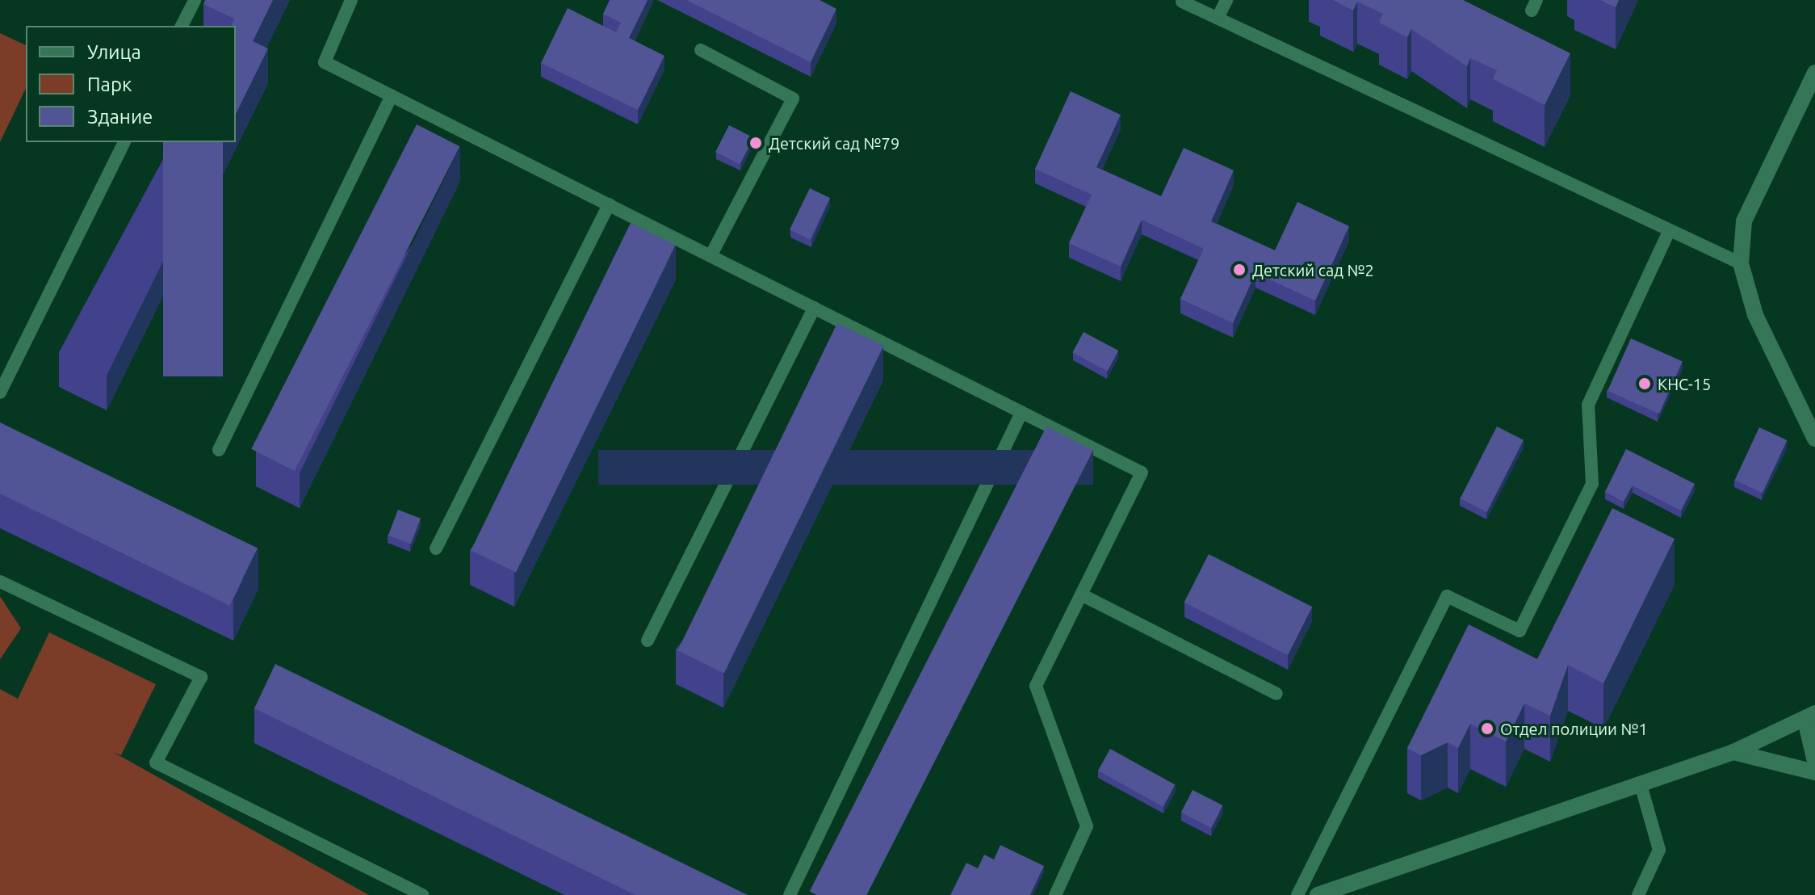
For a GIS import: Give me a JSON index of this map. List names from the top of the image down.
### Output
{
  "places": [
    "Детский сад №79",
    "Детский сад №2",
    "КНС-15",
    "Отдел полиции №1"
  ],
  "legend": ["Улица", "Парк", "Здание"]
}
